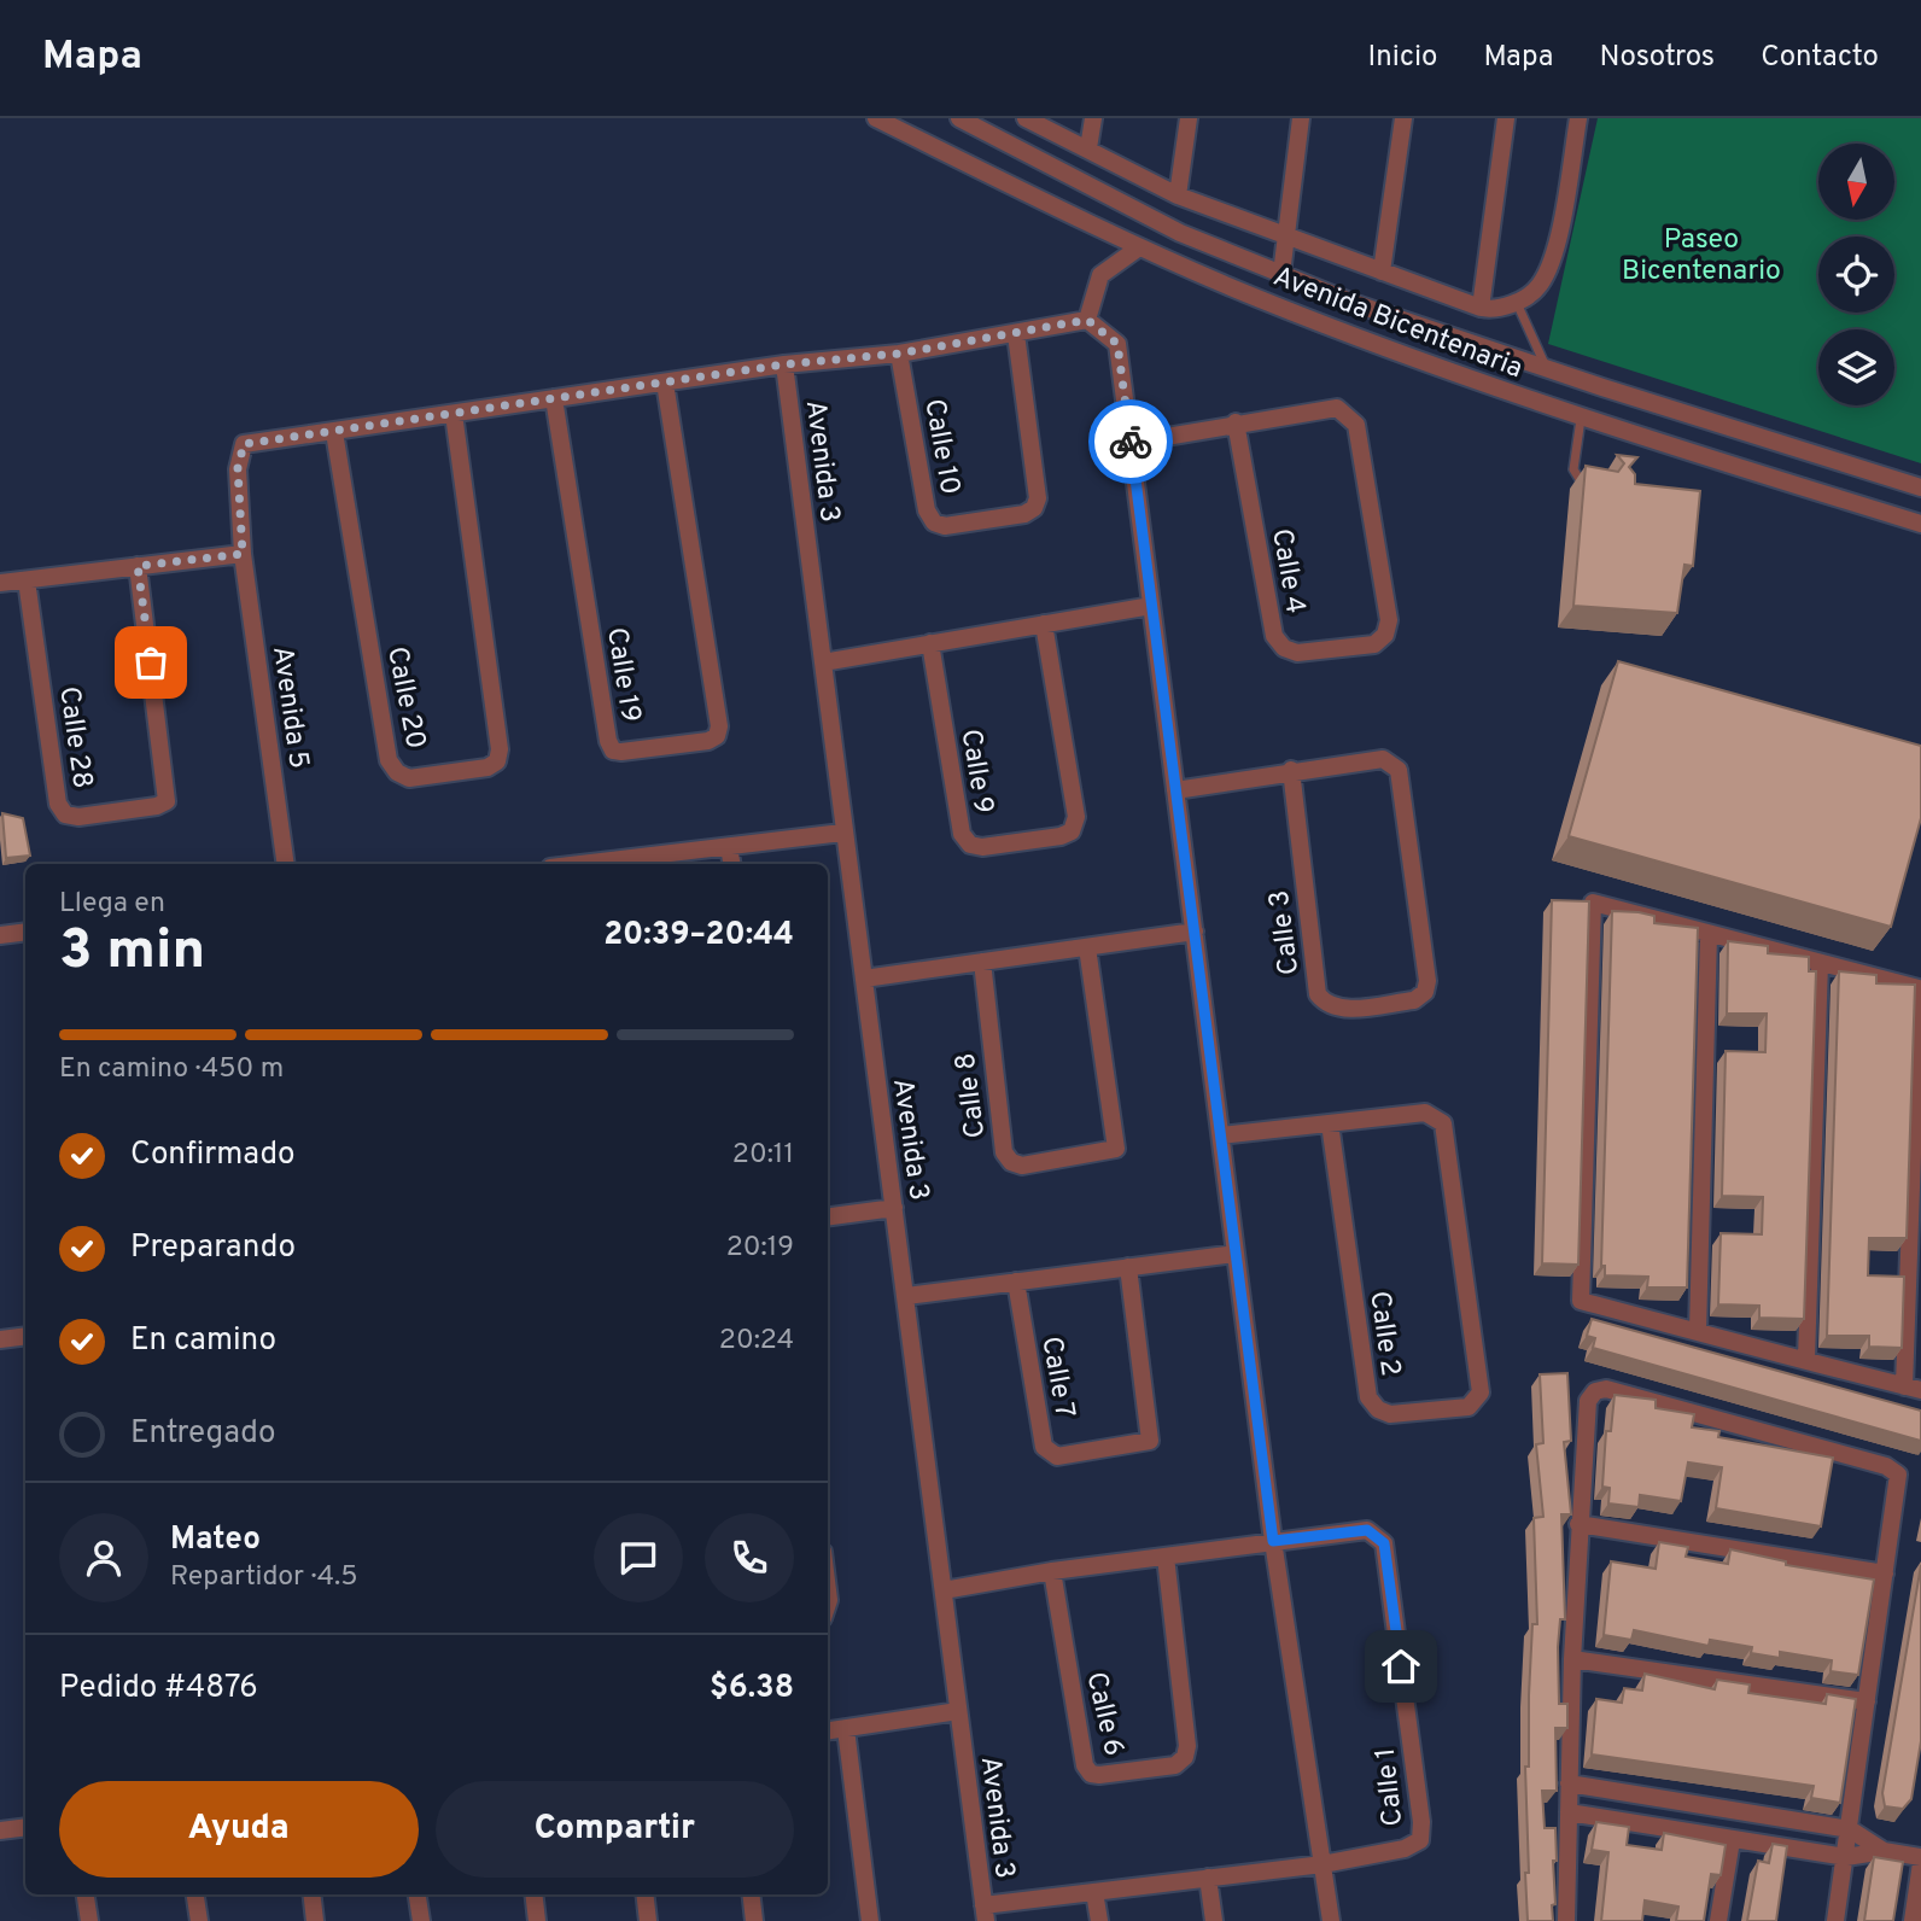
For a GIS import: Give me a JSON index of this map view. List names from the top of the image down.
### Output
{
  "streets": {
    "street": [
      "Avenida Bicentenaria",
      "Calle 10",
      "Avenida 3",
      "Calle 4",
      "Calle 19",
      "Calle 20",
      "Avenida 5",
      "Calle 28",
      "Calle 9",
      "Calle 3",
      "Calle 8",
      "Calle 2",
      "Calle 7",
      "Calle 6",
      "Calle 1"
    ]
  },
  "crossings": [
    ["Calle 20", "Avenida 5"]
  ],
  "parks": ["Paseo Bicentenario"],
  "north": "bottom",
  "page": {
    "header": "Mapa",
    "nav": [
      "Inicio",
      "Mapa",
      "Nosotros",
      "Contacto"
    ],
    "heading": ["3 min", "Llega en", "20:39–20:44"],
    "panel": [
      "Mateo",
      "Repartidor · 4.5",
      "Pedido #4876",
      "$6.38"
    ],
    "bar": "En camino · 450 m",
    "list": [
      ["Confirmado", "20:11"],
      ["Preparando", "20:19"],
      ["En camino", "20:24"],
      "Entregado"
    ],
    "buttons": ["Ayuda", "Compartir"]
  }
}
